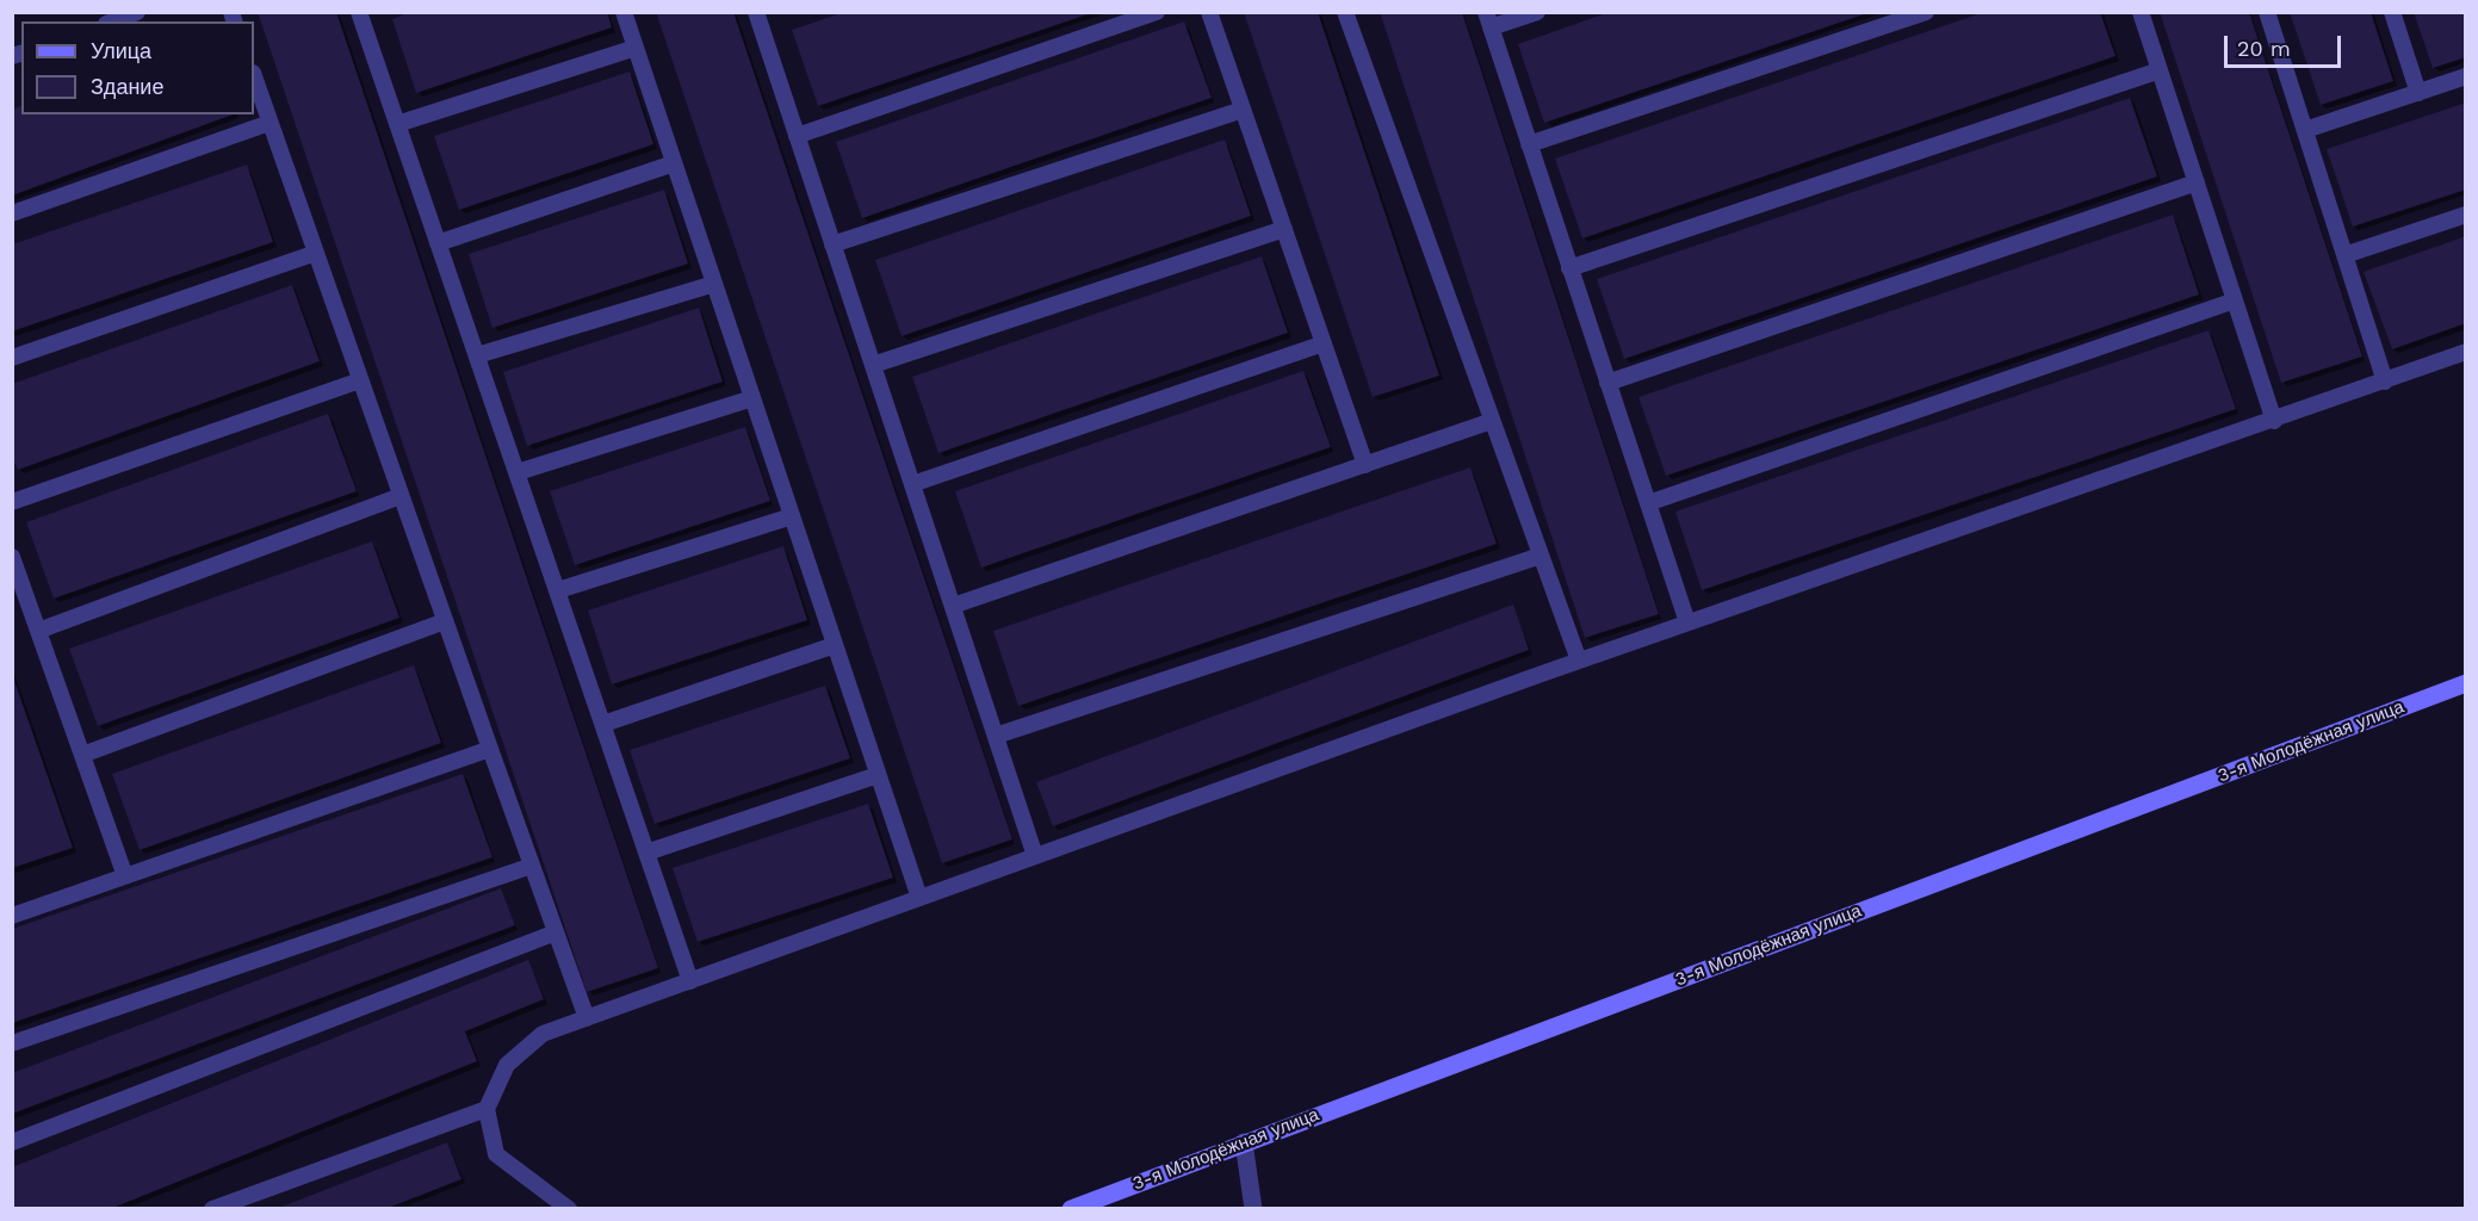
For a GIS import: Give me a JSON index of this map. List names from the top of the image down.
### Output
{
  "streets": {
    "main road": ["3-я Молодёжная улица"]
  },
  "legend": ["Улица", "Здание"],
  "scale_bar": "20 m"
}
